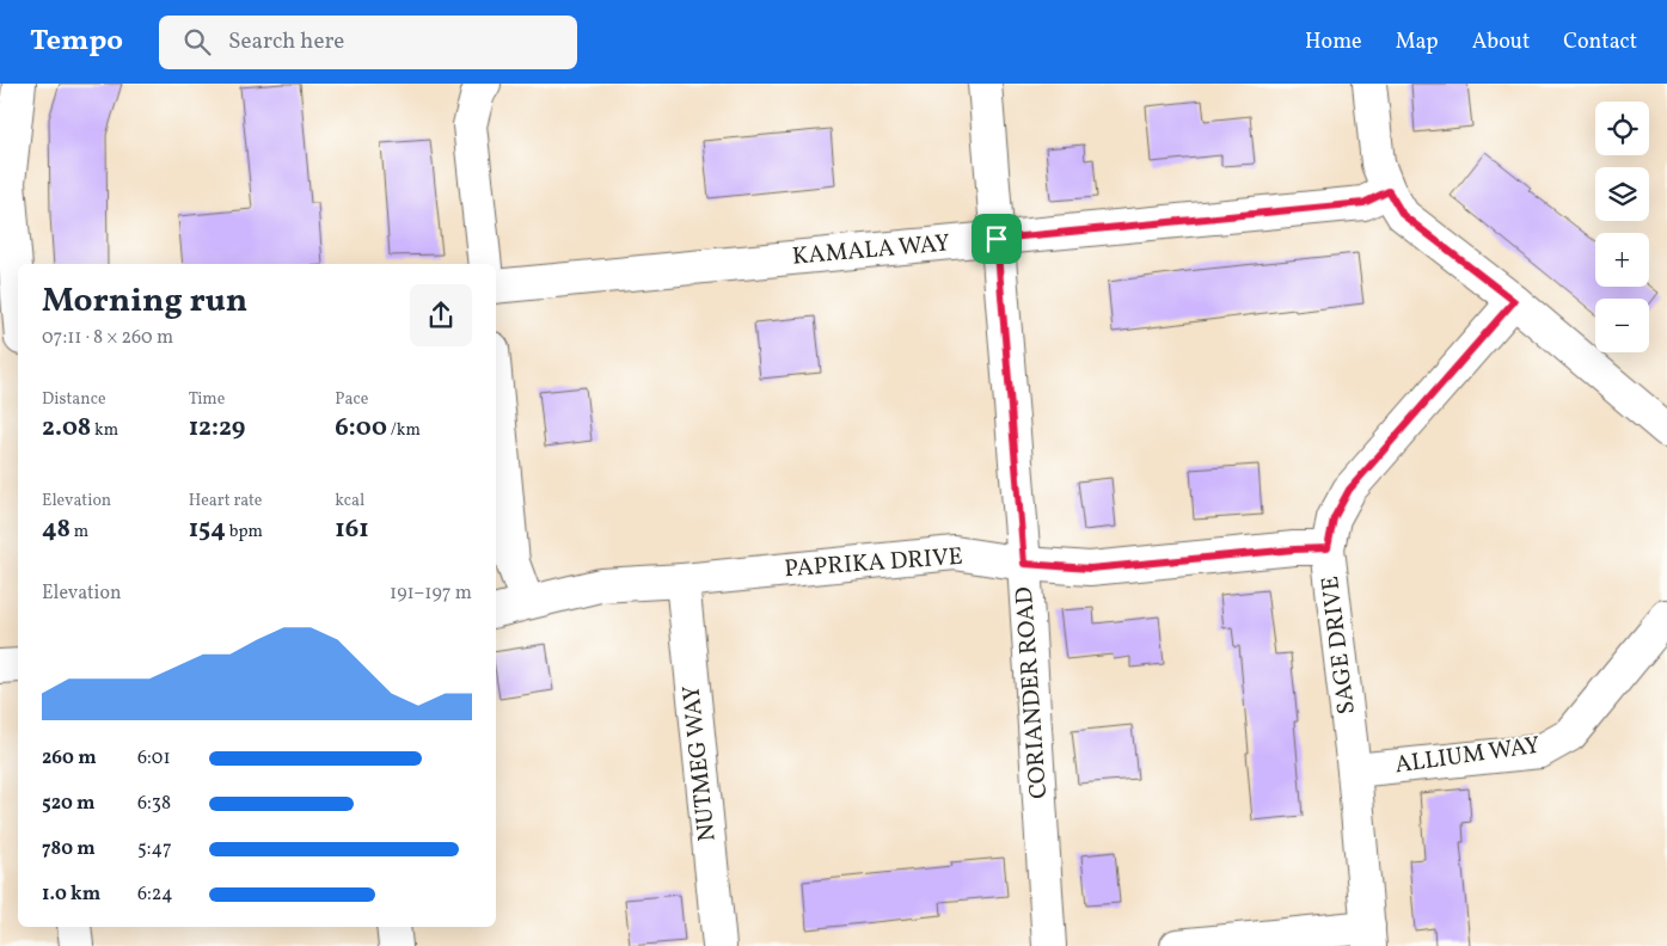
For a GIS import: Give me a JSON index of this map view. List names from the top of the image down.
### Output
{
  "streets": {
    "street": [
      "KAMALA WAY",
      "PAPRIKA DRIVE",
      "SAGE DRIVE",
      "CORIANDER ROAD",
      "ALLIUM WAY",
      "NUTMEG WAY"
    ]
  },
  "crossings": [
    ["KAMALA WAY", "CORIANDER ROAD"],
    ["PAPRIKA DRIVE", "SAGE DRIVE"],
    ["PAPRIKA DRIVE", "CORIANDER ROAD"],
    ["PAPRIKA DRIVE", "NUTMEG WAY"],
    ["SAGE DRIVE", "ALLIUM WAY"]
  ],
  "page": {
    "header": "Tempo",
    "search": "Search here",
    "nav": [
      "Home",
      "Map",
      "About",
      "Contact"
    ],
    "map_buttons": ["+", "−"],
    "heading": ["Morning run", "07:11 · 8 × 260 m"],
    "stats": [
      ["Distance", "2.08 km"],
      ["Time", "12:29"],
      ["Pace", "6:00 /km"],
      ["Elevation", "48 m"],
      ["Heart rate", "154 bpm"],
      ["kcal", "161"]
    ],
    "chart": ["Elevation", "191–197 m"],
    "list": [
      {
        "name": "260 m",
        "note": "6:01"
      },
      {
        "name": "520 m",
        "note": "6:38"
      },
      {
        "name": "780 m",
        "note": "5:47"
      },
      {
        "name": "1.0 km",
        "note": "6:24"
      }
    ]
  }
}
